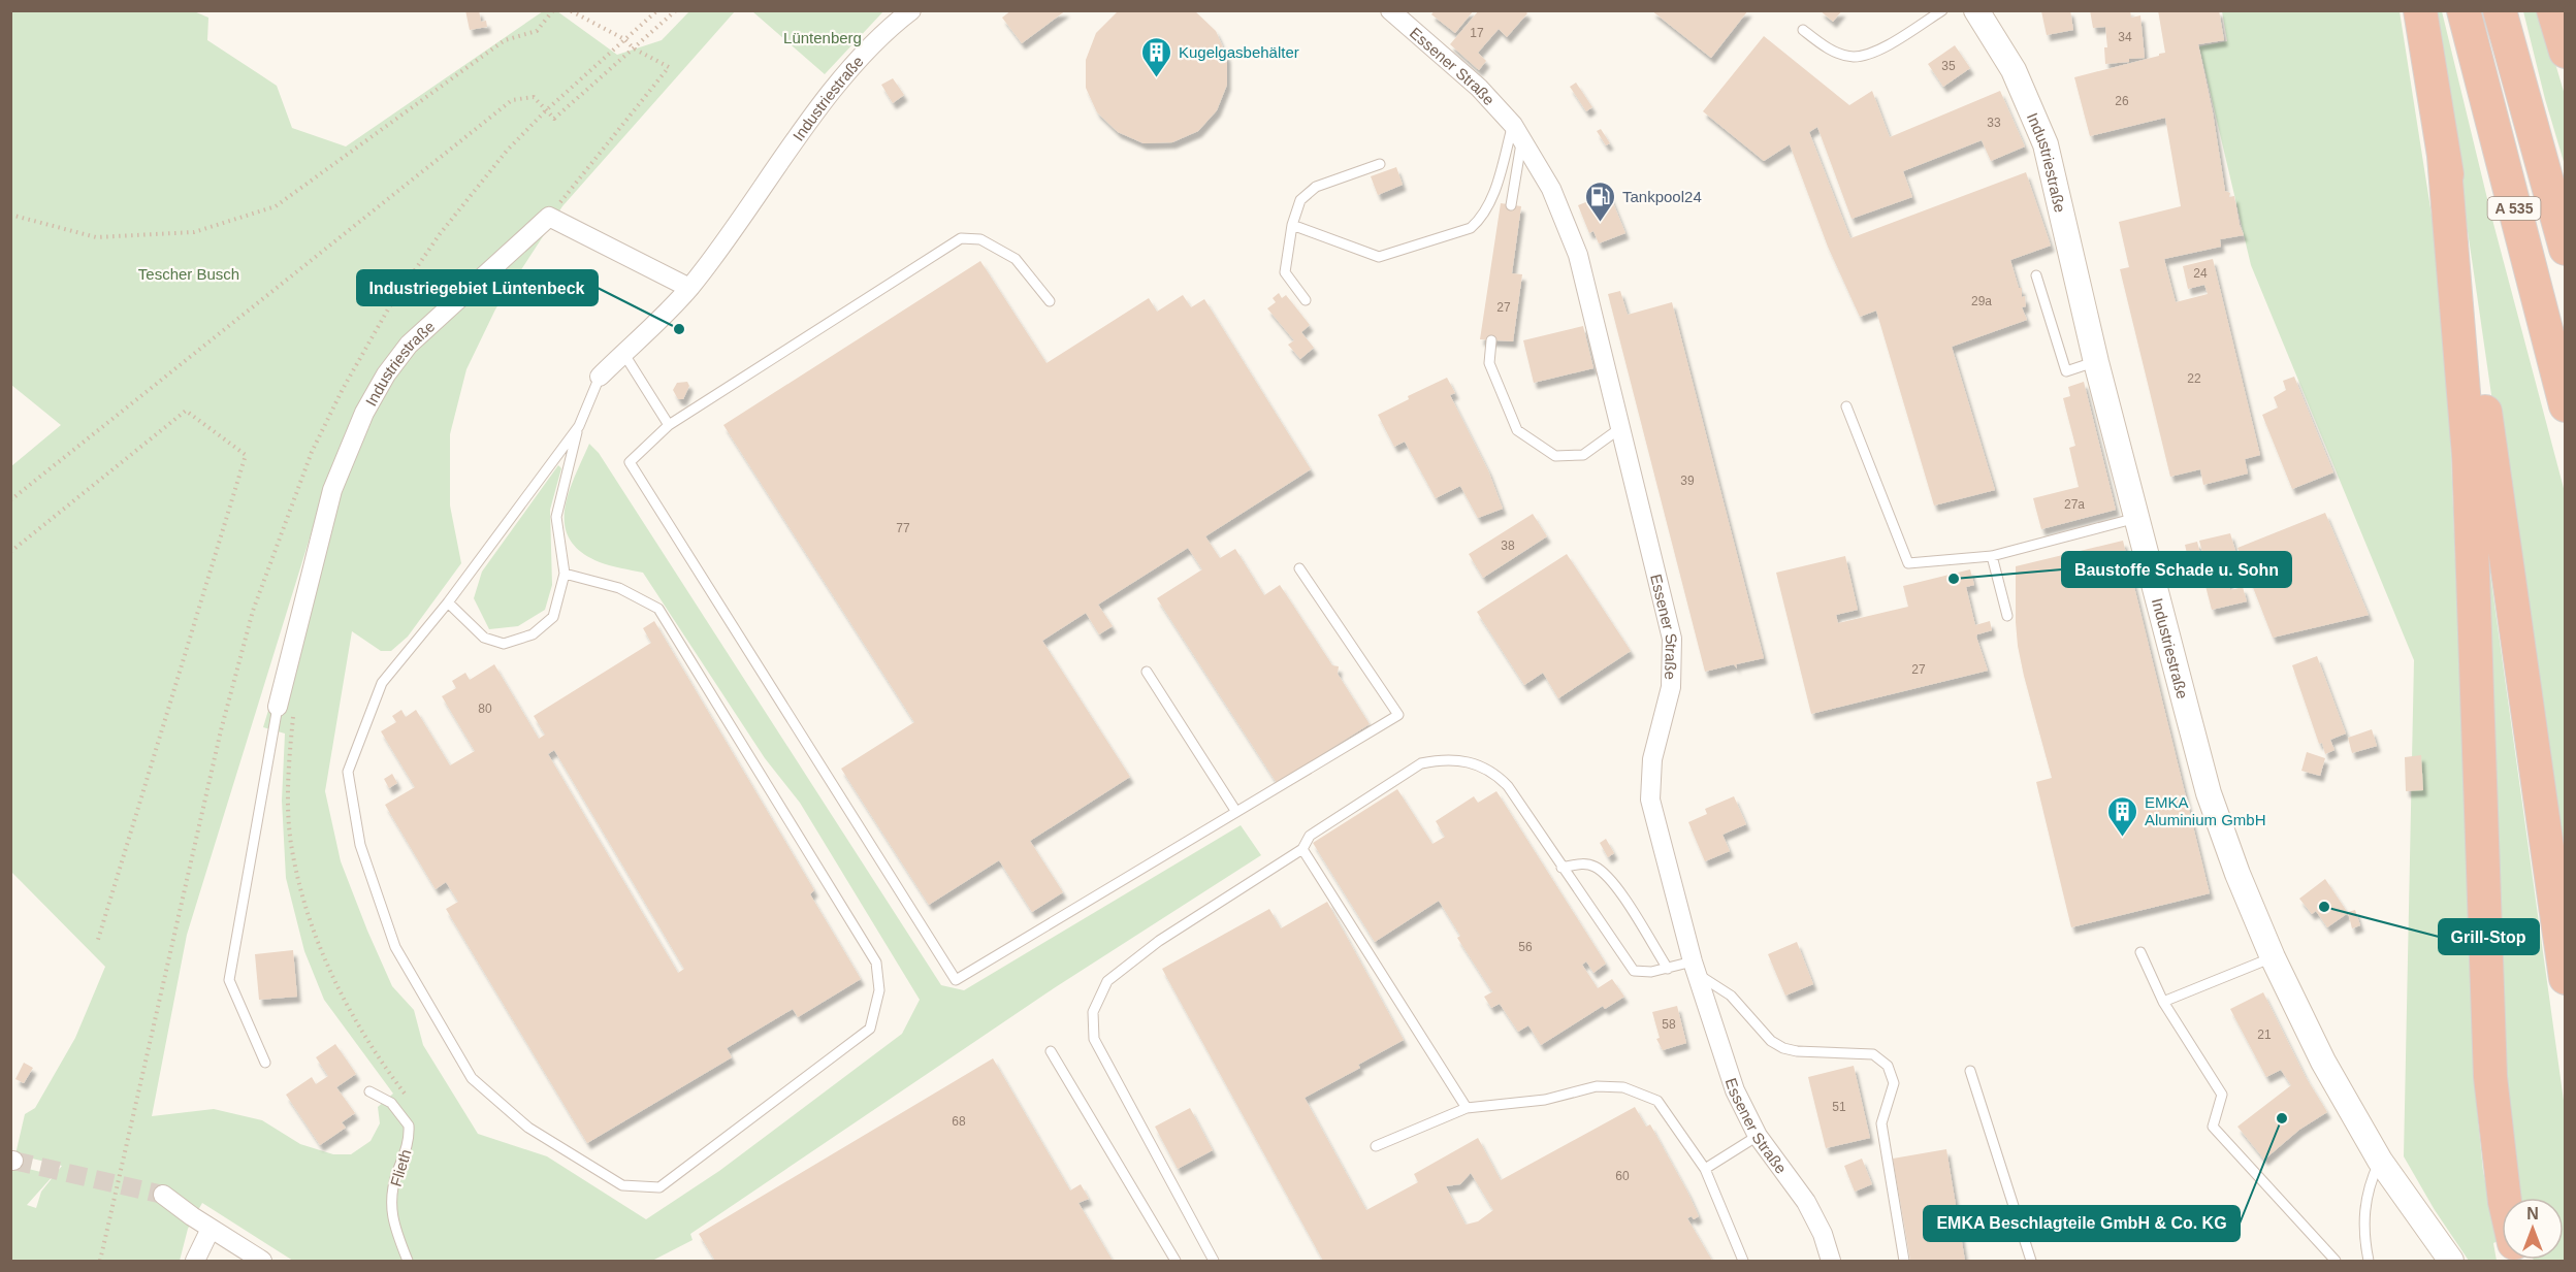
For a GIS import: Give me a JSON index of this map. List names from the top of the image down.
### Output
{
  "streets": {
    "highway": ["A 535"],
    "street": ["Essener Straße", "Industriestraße"],
    "lane": ["Flieth"]
  },
  "parks": ["Lüntenberg", "Tescher Busch"],
  "places": {
    "building": ["Kugelgasbehälter", "EMKA Aluminium GmbH"],
    "fuel station": ["Tankpool24"],
    "other": [
      "Industriegebiet Lüntenbeck",
      "Baustoffe Schade u. Sohn",
      "Grill-Stop",
      "EMKA Beschlagteile GmbH & Co. KG"
    ]
  },
  "house_numbers": [
    "17",
    "34",
    "35",
    "26",
    "33",
    "24",
    "29a",
    "27",
    "22",
    "39",
    "27a",
    "77",
    "38",
    "27",
    "80",
    "56",
    "58",
    "21",
    "51",
    "68",
    "60"
  ],
  "north": "top"
}
